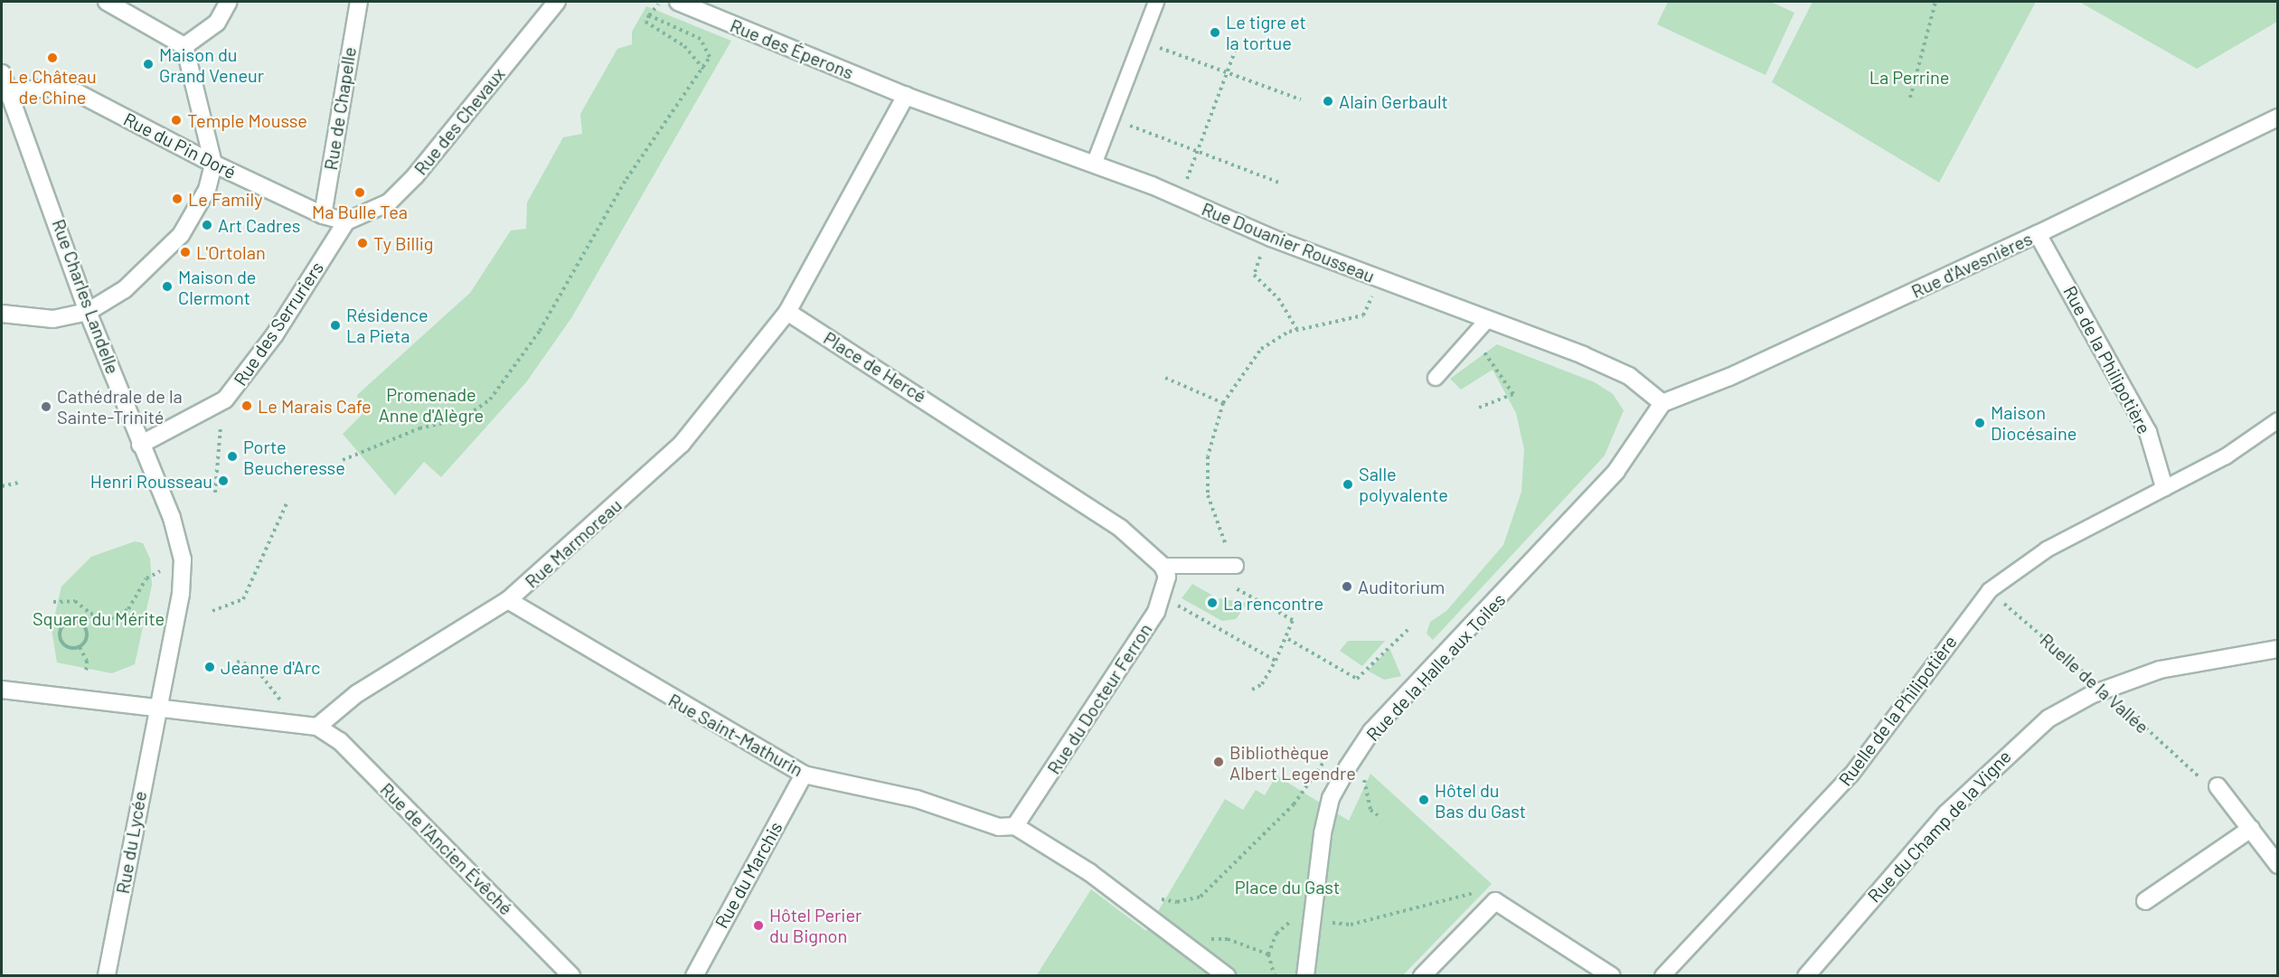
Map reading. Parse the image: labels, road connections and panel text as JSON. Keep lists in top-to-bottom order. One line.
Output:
{"streets":{"street":["Rue des Éperons","Rue de Chapelle","Rue des Chevaux","Rue du Pin Doré","Rue Douanier Rousseau","Rue d'Avesnières","Rue Charles Landelle","Rue des Serruriers","Rue de la Philipotière","Place de Hercé","Rue Marmoreau","Rue de la Halle aux Toiles","Rue du Docteur Ferron","Rue Saint-Mathurin","Rue du Champ de la Vigne","Rue du Lycée","Rue de l'Ancien Évêché","Rue du Marchis"],"lane":["Ruelle de la Philipotière"],"path":["Ruelle de la Vallée"]},"crossings":[["Rue des Éperons","Rue Douanier Rousseau"],["Rue de Chapelle","Rue du Pin Doré"],["Rue des Chevaux","Rue du Pin Doré"],["Rue des Chevaux","Rue des Serruriers"],["Rue du Pin Doré","Rue Charles Landelle"],["Rue du Pin Doré","Rue des Serruriers"],["Rue Douanier Rousseau","Rue d'Avesnières"],["Rue Douanier Rousseau","Rue de la Halle aux Toiles"],["Rue d'Avesnières","Rue de la Philipotière"],["Rue d'Avesnières","Rue de la Halle aux Toiles"],["Rue Charles Landelle","Rue des Serruriers"],["Rue Charles Landelle","Rue du Lycée"],["Rue de la Philipotière","Ruelle de la Philipotière"],["Place de Hercé","Rue Marmoreau"],["Rue Marmoreau","Rue Saint-Mathurin"],["Rue Marmoreau","Rue de l'Ancien Évêché"],["Ruelle de la Vallée","Ruelle de la Philipotière"],["Ruelle de la Vallée","Rue du Champ de la Vigne"],["Rue du Docteur Ferron","Rue Saint-Mathurin"],["Rue Saint-Mathurin","Rue du Marchis"]],"parks":["La Perrine","Promenade Anne d'Alègre","Square du Mérite","Place du Gast"],"places":["Le tigre et la tortue","Le Château de Chine","Maison du Grand Veneur","Alain Gerbault","Temple Mousse","Ma Bulle Tea","Le Family","Art Cadres","Ty Billig","L'Ortolan","Maison de Clermont","Résidence La Pieta","Le Marais Cafe","Cathédrale de la Sainte-Trinité","Maison Diocésaine","Porte Beucheresse","Henri Rousseau","Salle polyvalente","Auditorium","La rencontre","Jeanne d'Arc","Bibliothèque Albert Legendre","Hôtel du Bas du Gast","Hôtel Perier du Bignon"]}
